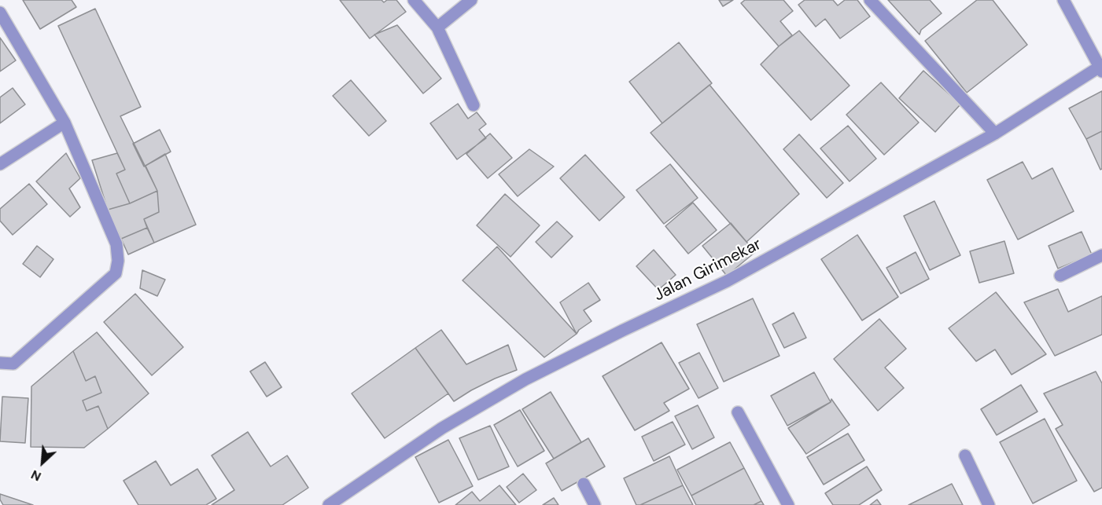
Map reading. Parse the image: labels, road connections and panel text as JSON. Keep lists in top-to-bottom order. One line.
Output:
{"streets":{"street":["Jalan Girimekar"]},"north":"bottom left"}
